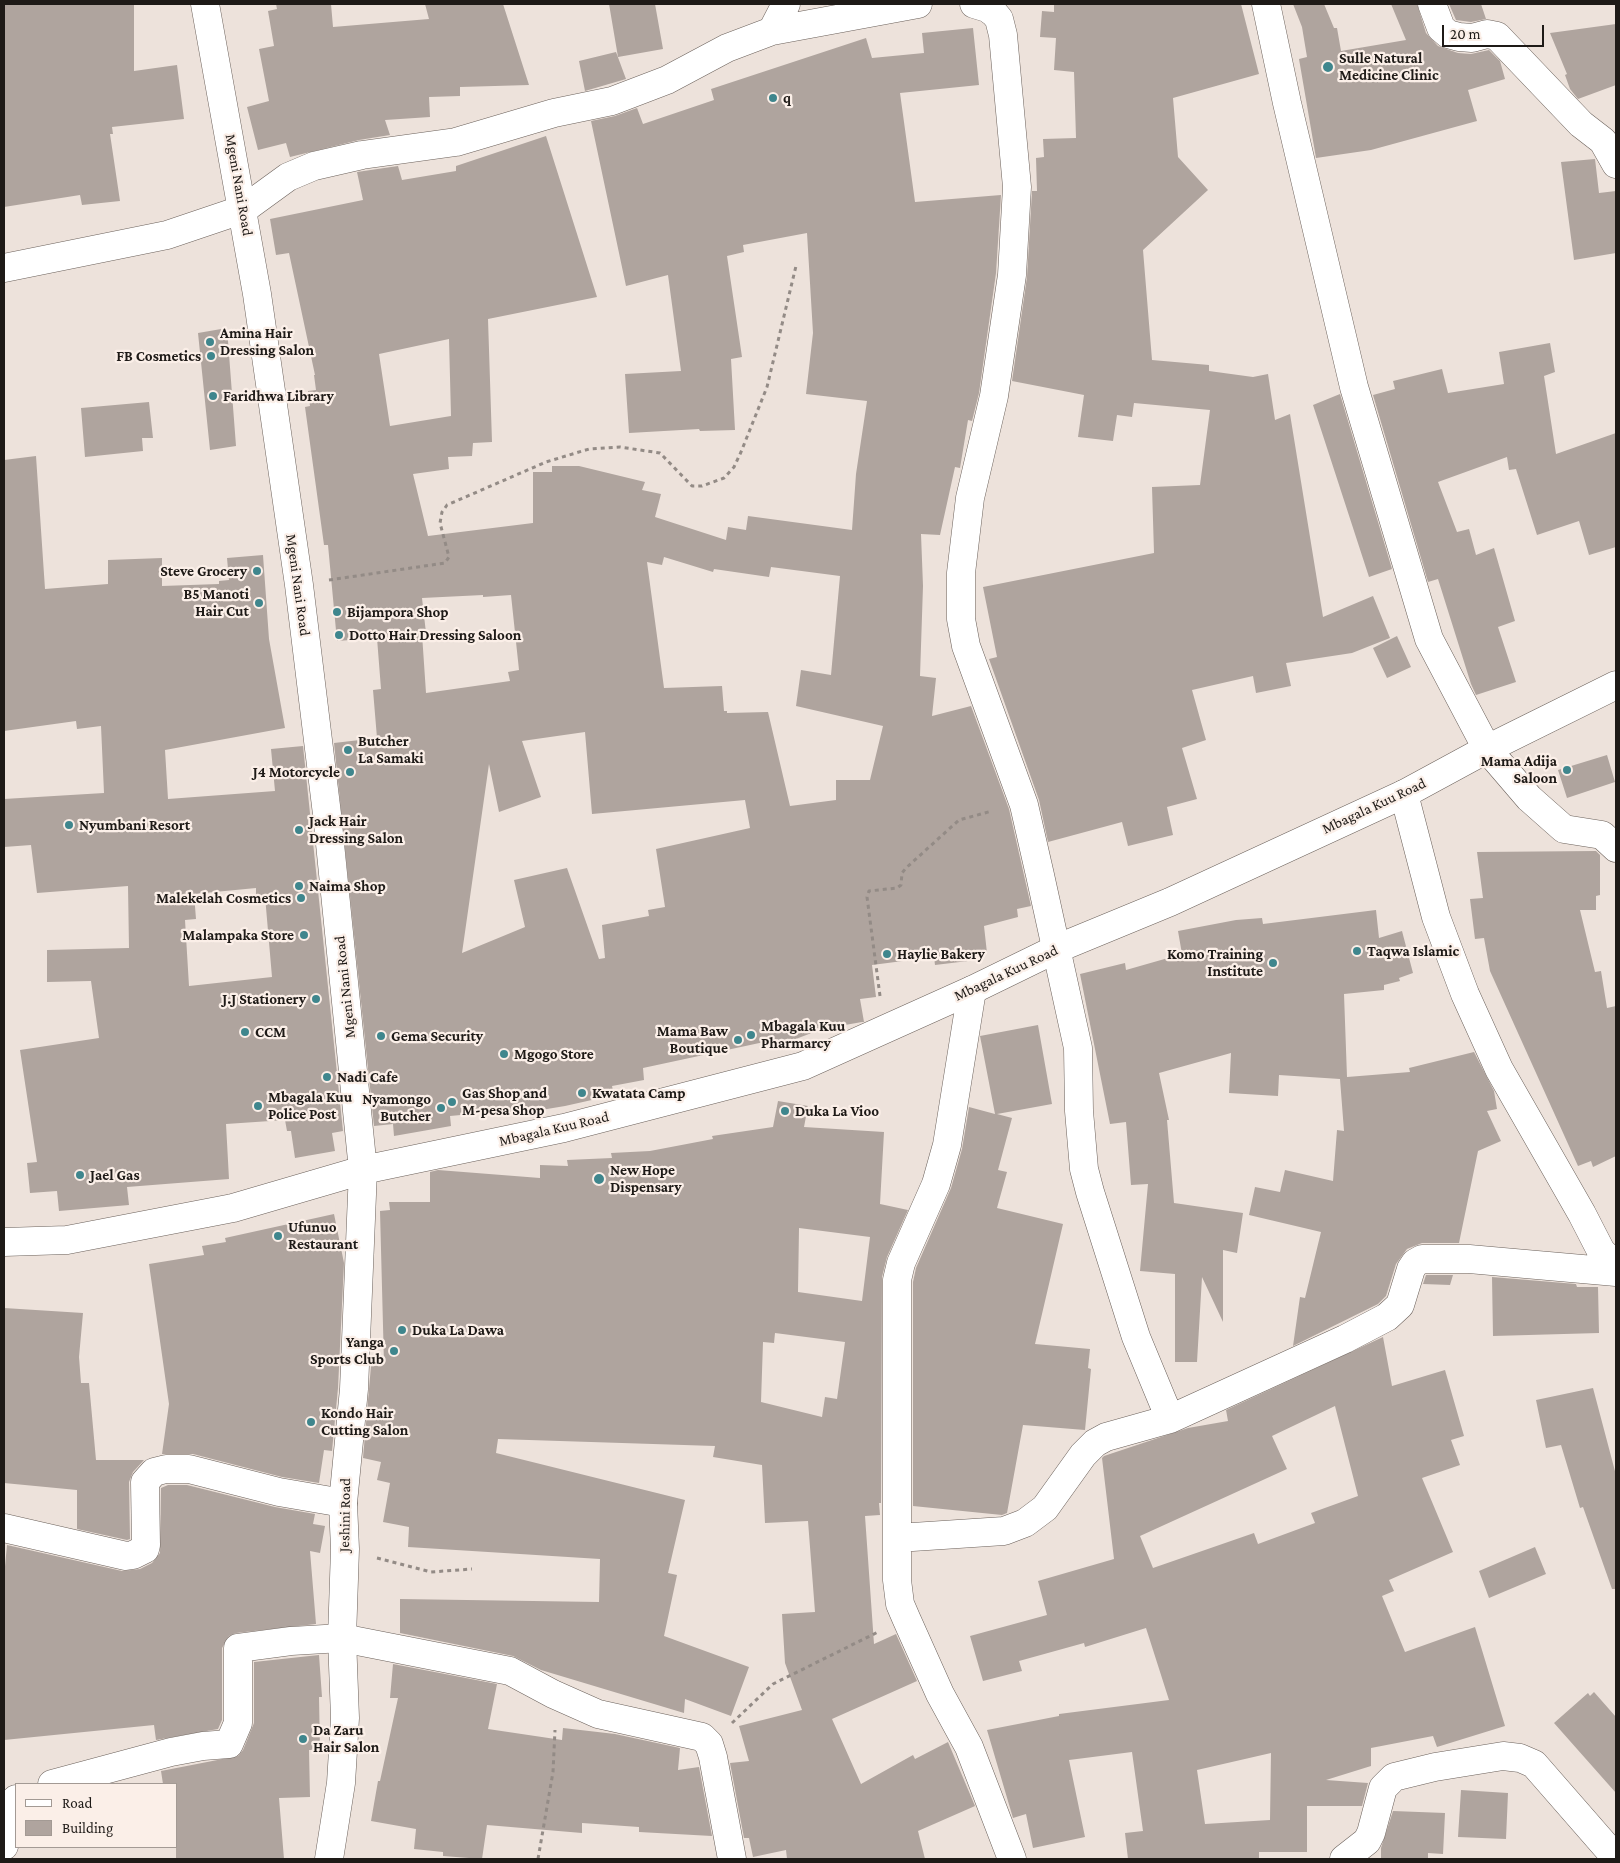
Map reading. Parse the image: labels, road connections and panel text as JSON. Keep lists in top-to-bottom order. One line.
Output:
{"streets":{"street":["Mgeni Nani Road","Mbagala Kuu Road","Jeshini Road"]},"crossings":[["Mgeni Nani Road","Mbagala Kuu Road"],["Mgeni Nani Road","Jeshini Road"],["Mbagala Kuu Road","Jeshini Road"]],"places":["Sulle Natural Medicine Clinic","q","Amina Hair Dressing Salon","FB Cosmetics","Faridhwa Library","Steve Grocery","B5 Manoti Hair Cut","Bijampora Shop","Dotto Hair Dressing Saloon","Butcher La Samaki","Mama Adija Saloon","J4 Motorcycle","Nyumbani Resort","Jack Hair Dressing Salon","Naima Shop","Malekelah Cosmetics","Malampaka Store","Taqwa Islamic","Haylie Bakery","Komo Training Institute","J.J Stationery","CCM","Mbagala Kuu Pharmarcy","Gema Security","Mama Baw Boutique","Mgogo Store","Nadi Cafe","Kwatata Camp","Gas Shop and M-pesa Shop","Mbagala Kuu Police Post","Nyamongo Butcher","Duka La Vioo","Jael Gas","New Hope Dispensary","Ufunuo Restaurant","Duka La Dawa","Yanga Sports Club","Kondo Hair Cutting Salon","Da Zaru Hair Salon"],"legend":["Road","Building"],"scale_bar":"20 m"}
